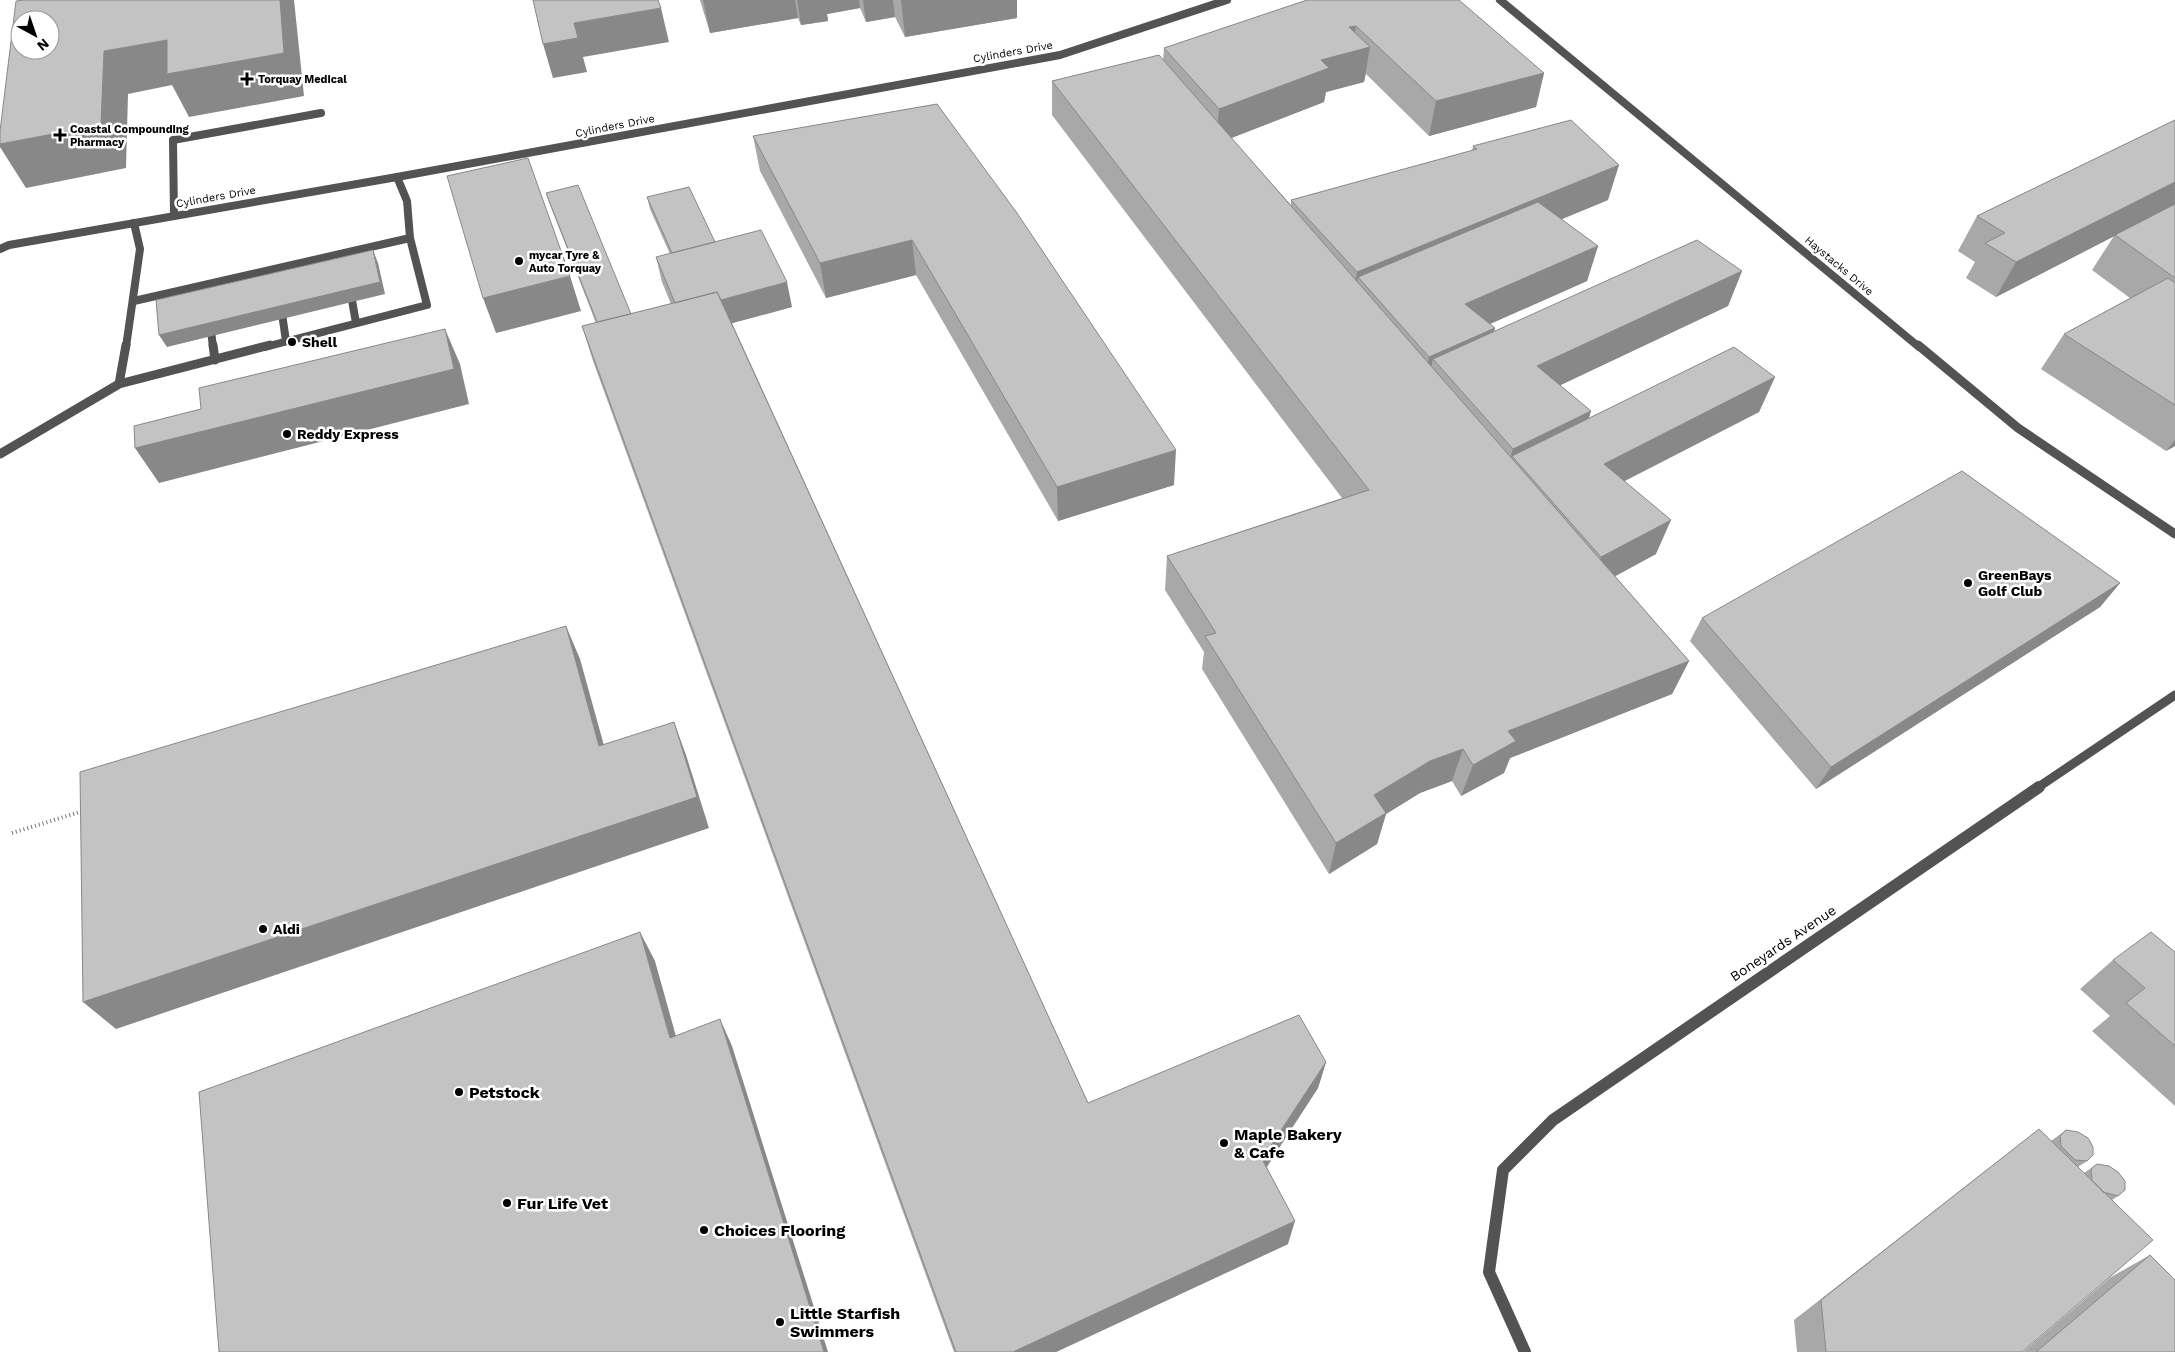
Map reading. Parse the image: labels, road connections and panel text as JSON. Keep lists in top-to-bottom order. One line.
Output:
{"streets":{"street":["Cylinders Drive","Haystacks Drive","Boneyards Avenue"]},"places":{"health":["Torquay Medical","Coastal Compounding Pharmacy"],"other":["mycar Tyre & Auto Torquay","Shell","Reddy Express","GreenBays Golf Club","Aldi","Petstock","Maple Bakery & Cafe","Fur Life Vet","Choices Flooring","Little Starfish Swimmers"]},"north":"bottom right"}
